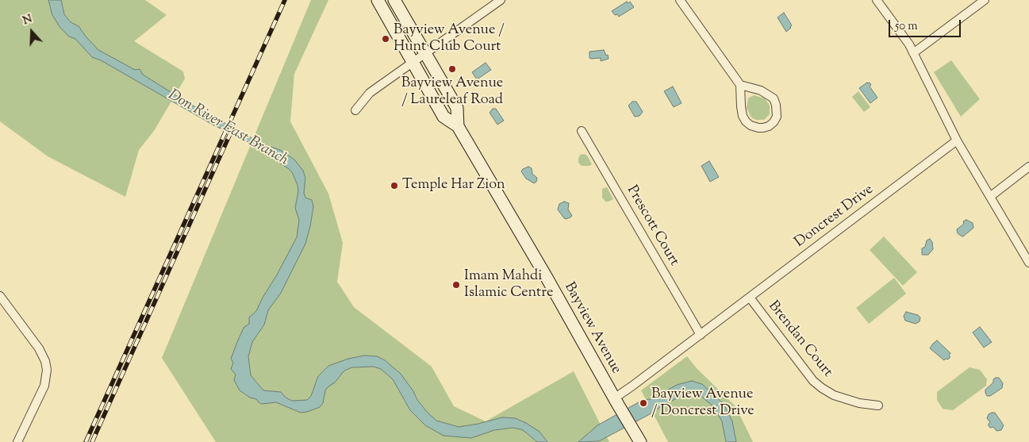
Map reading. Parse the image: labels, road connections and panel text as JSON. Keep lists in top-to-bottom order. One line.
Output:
{"streets":{"main road":["Bayview Avenue"],"street":["Doncrest Drive","Prescott Court","Brendan Court"]},"crossings":[["Doncrest Drive","Prescott Court"],["Doncrest Drive","Bayview Avenue"],["Doncrest Drive","Brendan Court"]],"water":["Don River East Branch"],"places":["Bayview Avenue / Hunt Club Court","Bayview Avenue / Laureleaf Road","Temple Har Zion","Imam Mahdi Islamic Centre","Bayview Avenue / Doncrest Drive"],"scale_bar":"50 m","north":"top"}
